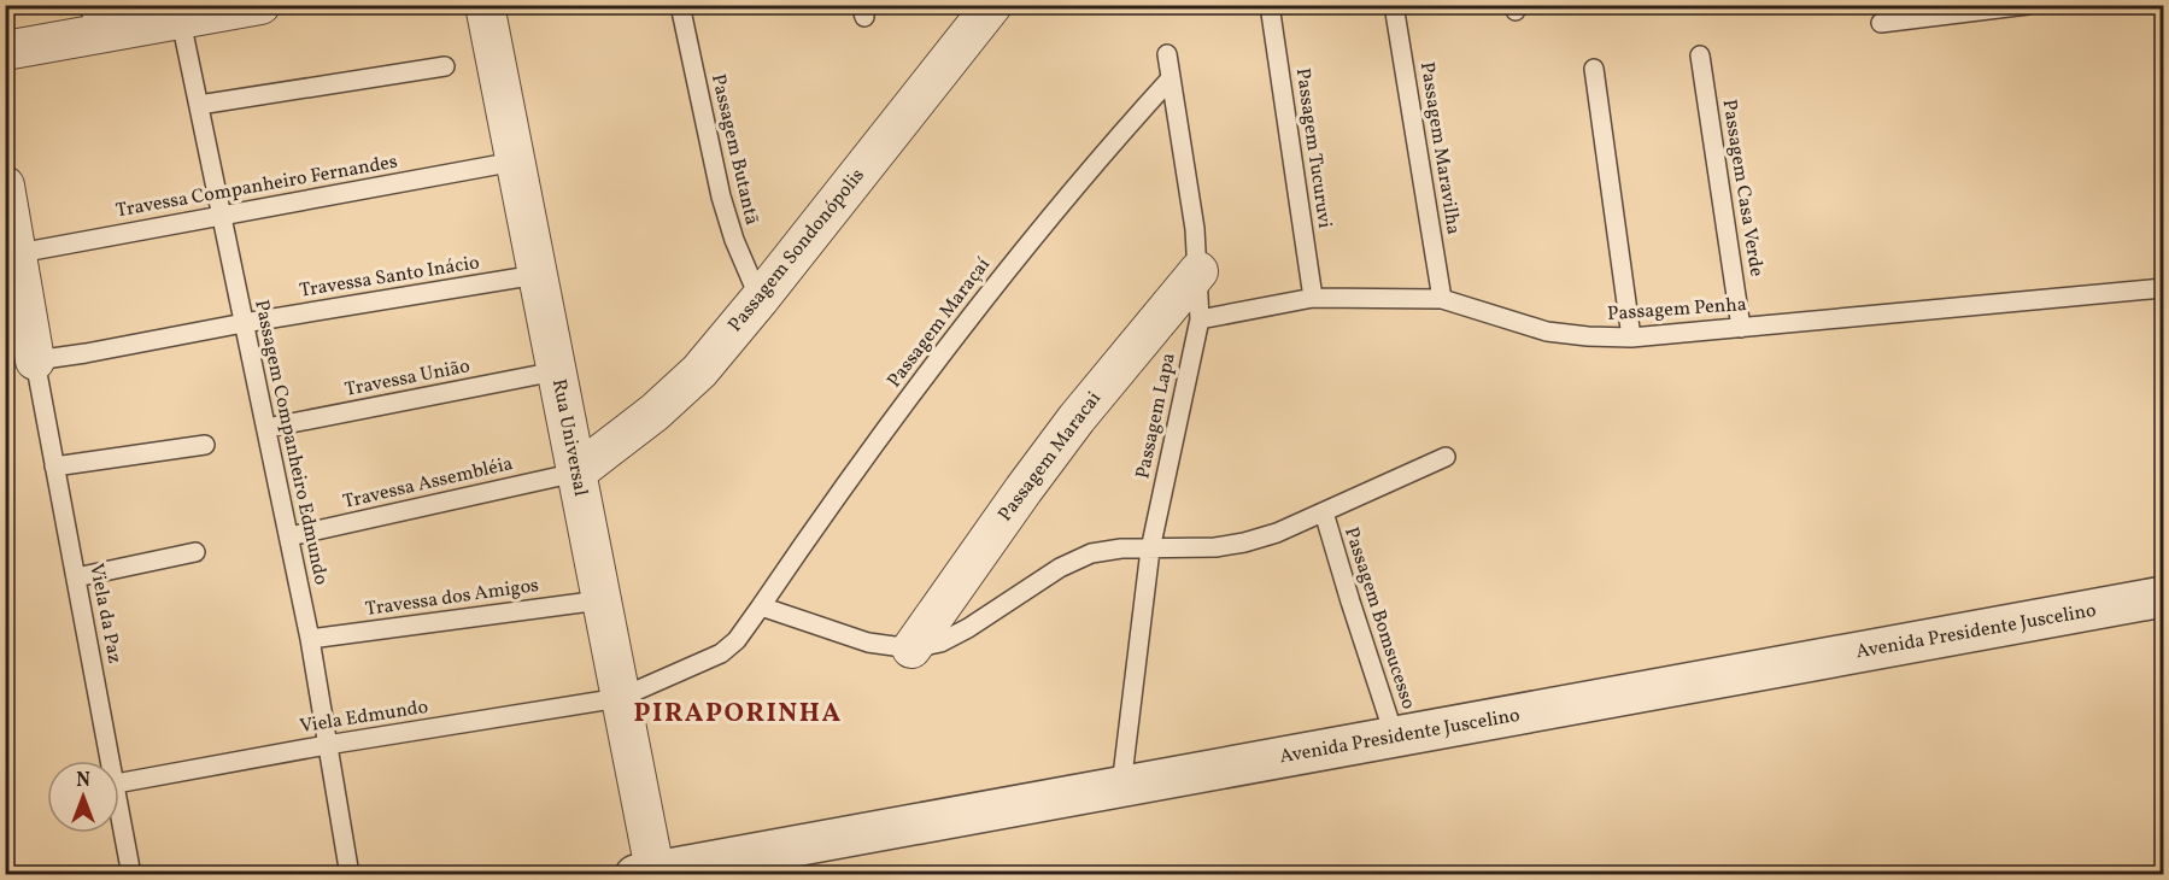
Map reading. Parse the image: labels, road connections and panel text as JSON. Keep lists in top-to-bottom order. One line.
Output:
{"streets":{"street":["Passagem Sondonópolis","Rua Universal","Passagem Maracai","Avenida Presidente Juscelino"],"lane":["Passagem Tucuruvi","Passagem Maravilha","Passagem Butantã","Travessa Companheiro Fernandes","Passagem Casa Verde","Travessa Santo Inácio","Passagem Penha","Passagem Maraçaí","Travessa União","Passagem Lapa","Passagem Companheiro Edmundo","Travessa Assembléia","Travessa dos Amigos","Viela da Paz","Passagem Bomsucesso","Viela Edmundo"]},"crossings":[["Passagem Tucuruvi","Passagem Penha"],["Passagem Maravilha","Passagem Penha"],["Passagem Butantã","Passagem Sondonópolis"],["Travessa Companheiro Fernandes","Rua Universal"],["Travessa Companheiro Fernandes","Passagem Companheiro Edmundo"],["Passagem Casa Verde","Passagem Penha"],["Passagem Sondonópolis","Rua Universal"],["Passagem Sondonópolis","Travessa Assembléia"],["Travessa Santo Inácio","Rua Universal"],["Travessa Santo Inácio","Passagem Companheiro Edmundo"],["Travessa Santo Inácio","Viela da Paz"],["Passagem Penha","Passagem Lapa"],["Passagem Maraçaí","Passagem Lapa"],["Passagem Maraçaí","Rua Universal"],["Passagem Maraçaí","Viela Edmundo"],["Travessa União","Rua Universal"],["Travessa União","Passagem Companheiro Edmundo"],["Passagem Lapa","Passagem Maracai"],["Passagem Lapa","Avenida Presidente Juscelino"],["Rua Universal","Travessa Assembléia"],["Rua Universal","Travessa dos Amigos"],["Rua Universal","Avenida Presidente Juscelino"],["Rua Universal","Viela Edmundo"],["Passagem Companheiro Edmundo","Travessa Assembléia"],["Passagem Companheiro Edmundo","Travessa dos Amigos"],["Passagem Companheiro Edmundo","Viela Edmundo"],["Passagem Bomsucesso","Avenida Presidente Juscelino"]],"districts":["PIRAPORINHA"],"north":"top"}
